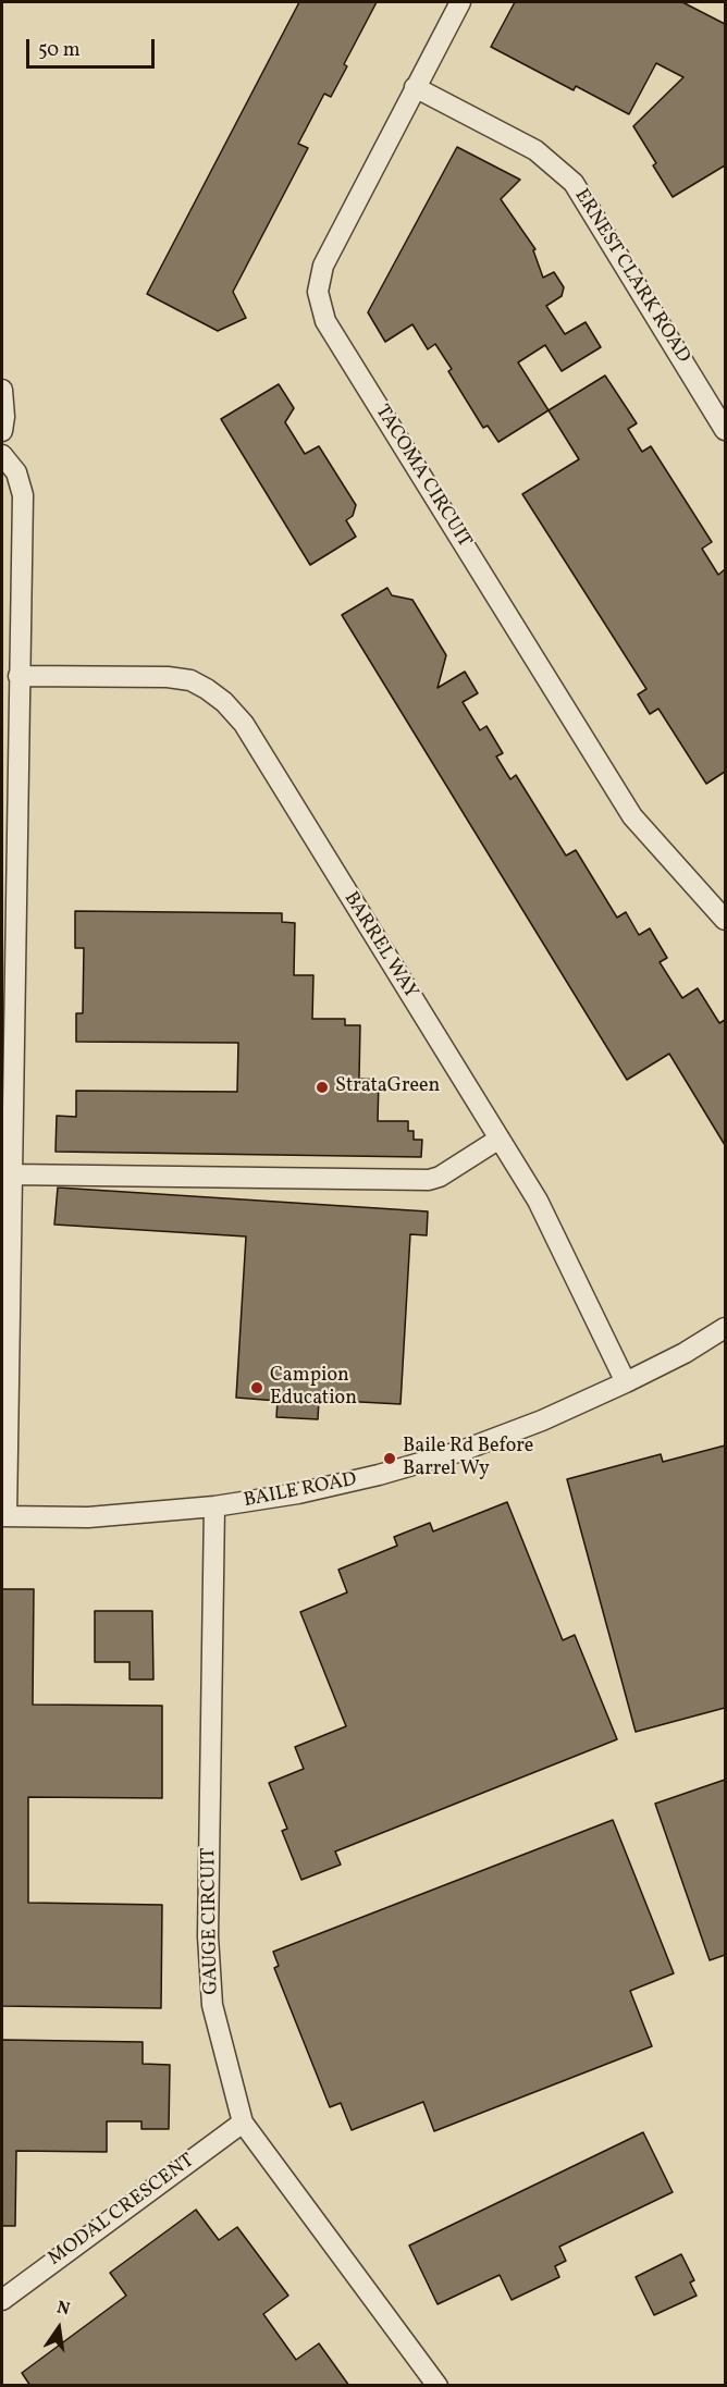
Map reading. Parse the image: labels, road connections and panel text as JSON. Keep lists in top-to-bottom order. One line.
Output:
{"streets":{"street":["ERNEST CLARK ROAD","TACOMA CIRCUIT","BARREL WAY","BAILE ROAD","GAUGE CIRCUIT","MODAL CRESCENT"]},"crossings":[["ERNEST CLARK ROAD","TACOMA CIRCUIT"],["BARREL WAY","BAILE ROAD"],["BAILE ROAD","GAUGE CIRCUIT"],["GAUGE CIRCUIT","MODAL CRESCENT"]],"places":["StrataGreen","Campion Education","Baile Rd Before Barrel Wy"],"scale_bar":"50 m","north":"top"}
